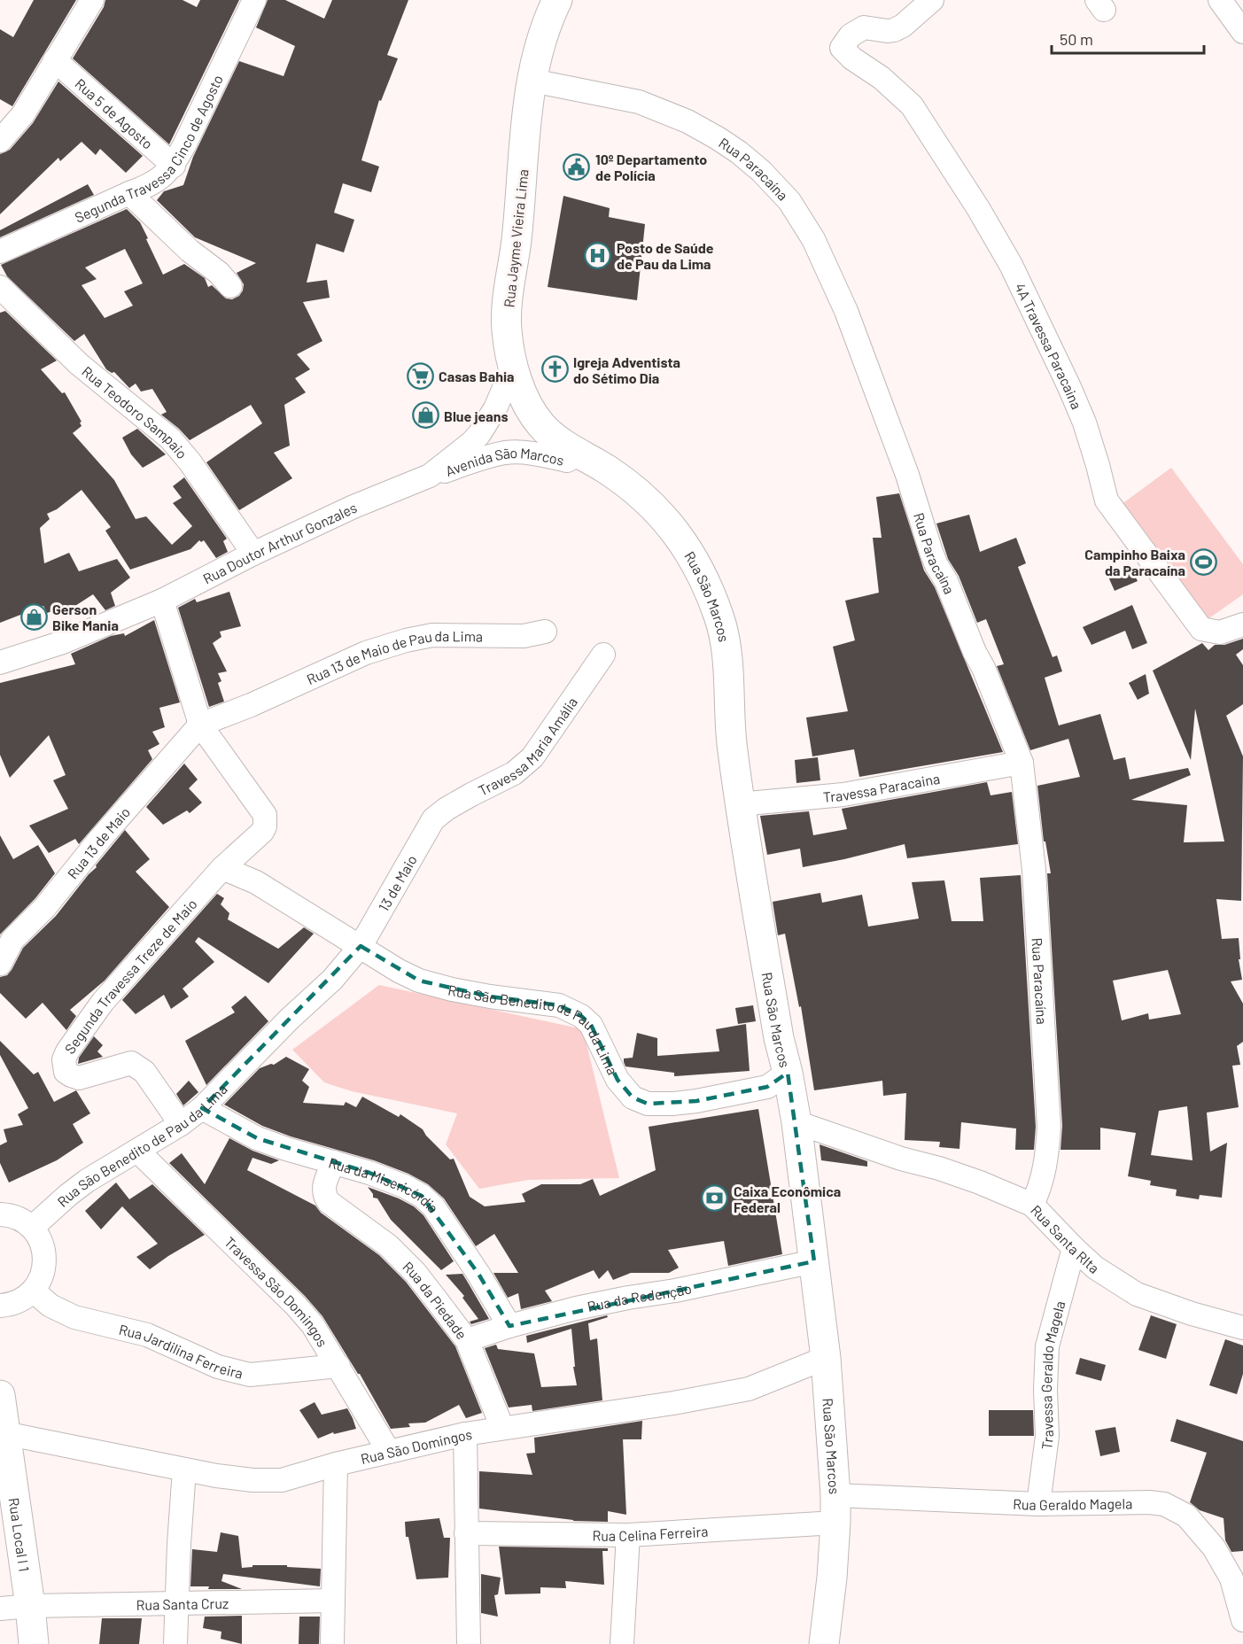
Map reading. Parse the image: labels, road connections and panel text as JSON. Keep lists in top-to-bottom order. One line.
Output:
{"streets":{"main road":["Rua Jayme Vieira Lima","Rua São Marcos","Rua Local I 1"],"street":["Rua 5 de Agosto","Segunda Travessa Cinco de Agosto","Rua Paracaína","4A Travessa Paracaina","Rua Teodoro Sampaio","Avenida São Marcos","Rua Doutor Arthur Gonzales","Rua 13 de Maio de Pau da Lima","Travessa Maria Amália","Travessa Paracaina","Rua 13 de Maio","13 de Maio","Segunda Travessa Treze de Maio","Rua São Benedito de Pau da Lima","Rua da Misericórdia","Rua Santa RIta","Travessa São Domingos","Rua da Redenção","Rua da Piedade","Rua Jardilina Ferreira","Travessa Geraldo Magela","Rua São Domingos","Rua Geraldo Magela","Rua Celina Ferreira","Rua Santa Cruz"]},"crossings":[["Rua 5 de Agosto","Segunda Travessa Cinco de Agosto"],["Rua Paracaína","Rua Jayme Vieira Lima"],["Rua Paracaína","Travessa Paracaina"],["Rua Paracaína","Rua Santa RIta"],["Rua Jayme Vieira Lima","Avenida São Marcos"],["Rua Jayme Vieira Lima","Rua Doutor Arthur Gonzales"],["Rua Jayme Vieira Lima","Rua São Marcos"],["Rua Teodoro Sampaio","Rua Doutor Arthur Gonzales"],["Avenida São Marcos","Rua Doutor Arthur Gonzales"],["Avenida São Marcos","Rua São Marcos"],["Rua São Marcos","Travessa Paracaina"],["Rua São Marcos","Rua São Benedito de Pau da Lima"],["Rua São Marcos","Rua Santa RIta"],["Rua São Marcos","Rua da Redenção"],["Rua São Marcos","Rua São Domingos"],["Rua São Marcos","Rua Geraldo Magela"],["Rua São Marcos","Rua Celina Ferreira"],["Rua 13 de Maio de Pau da Lima","Rua 13 de Maio"],["Travessa Maria Amália","13 de Maio"],["13 de Maio","Rua São Benedito de Pau da Lima"],["Segunda Travessa Treze de Maio","Rua São Benedito de Pau da Lima"],["Rua São Benedito de Pau da Lima","Rua da Misericórdia"],["Rua São Benedito de Pau da Lima","Travessa São Domingos"],["Rua da Misericórdia","Rua da Redenção"],["Rua da Misericórdia","Rua da Piedade"],["Rua Santa RIta","Travessa Geraldo Magela"],["Travessa São Domingos","Rua Jardilina Ferreira"],["Travessa São Domingos","Rua São Domingos"],["Rua da Redenção","Rua da Piedade"],["Rua da Piedade","Rua São Domingos"],["Travessa Geraldo Magela","Rua Geraldo Magela"],["Rua São Domingos","Rua Local I 1"],["Rua Geraldo Magela","Rua Celina Ferreira"],["Rua Local I 1","Rua Santa Cruz"]],"places":{"public building":["10º Departamento de Polícia"],"hospital":["Posto de Saúde de Pau da Lima"],"church":["Igreja Adventista do Sétimo Dia"],"supermarket":["Casas Bahia"],"shop":["Blue jeans","Gerson Bike Mania"],"sports":["Campinho Baixa da Paracaína"],"bank":["Caixa Econômica Federal"]},"scale_bar":"50 m"}
